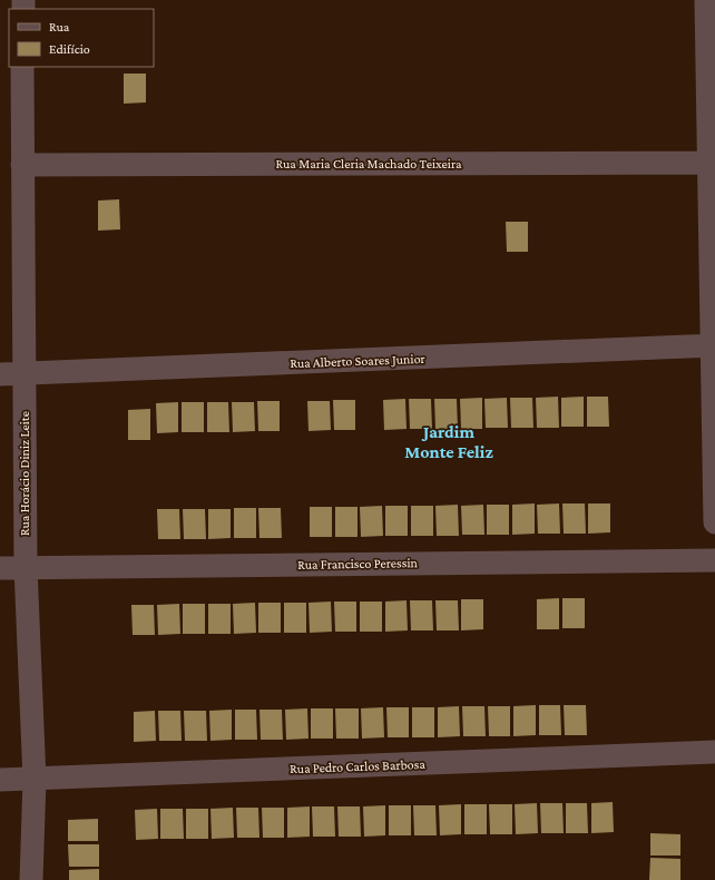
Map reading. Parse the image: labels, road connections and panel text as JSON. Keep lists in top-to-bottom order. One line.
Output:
{"streets":{"street":["Rua Maria Cleria Machado Teixeira","Rua Alberto Soares Junior","Rua Horácio Diniz Leite","Rua Francisco Peressin","Rua Pedro Carlos Barbosa"]},"crossings":[["Rua Maria Cleria Machado Teixeira","Rua Horácio Diniz Leite"],["Rua Alberto Soares Junior","Rua Horácio Diniz Leite"],["Rua Horácio Diniz Leite","Rua Francisco Peressin"],["Rua Horácio Diniz Leite","Rua Pedro Carlos Barbosa"]],"districts":["Jardim Monte Feliz"],"legend":["Rua","Edifício"]}
